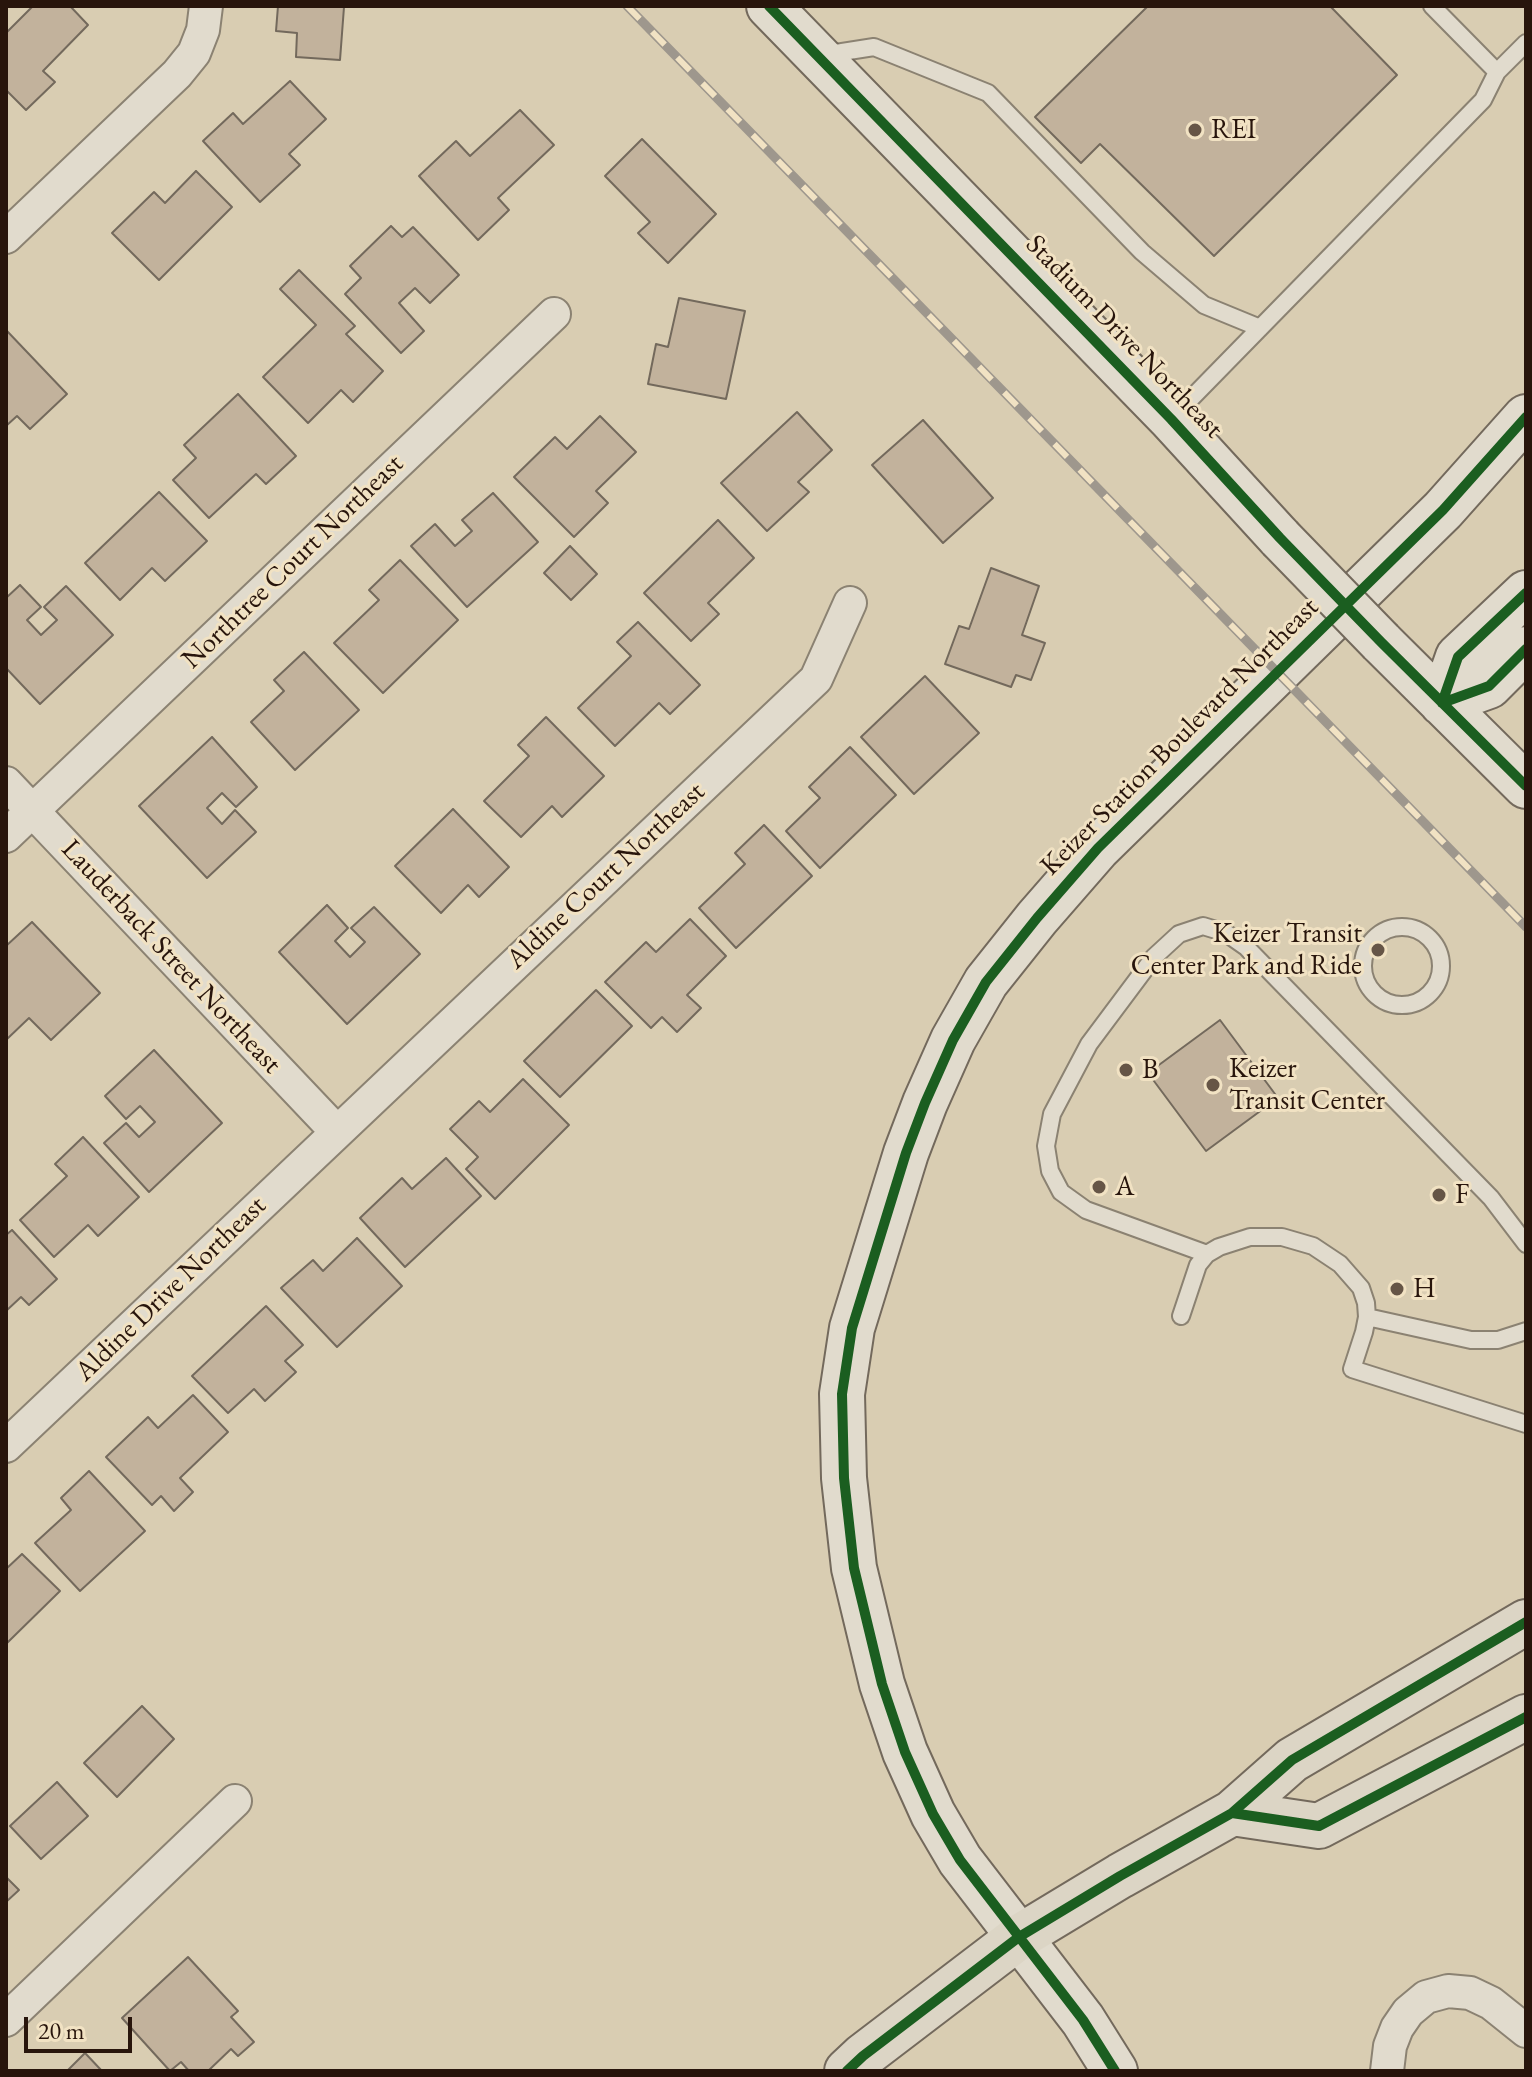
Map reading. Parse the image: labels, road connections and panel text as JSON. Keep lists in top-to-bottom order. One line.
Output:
{"streets":{"main road":["Stadium Drive Northeast","Keizer Station Boulevard Northeast"],"street":["Northtree Court Northeast","Aldine Court Northeast","Lauderback Street Northeast","Aldine Drive Northeast"]},"crossings":[["Northtree Court Northeast","Lauderback Street Northeast"],["Aldine Court Northeast","Lauderback Street Northeast"],["Aldine Court Northeast","Aldine Drive Northeast"],["Lauderback Street Northeast","Aldine Drive Northeast"]],"places":["REI","Keizer Transit Center Park and Ride","B","Keizer Transit Center","A","F","H"],"scale_bar":"20 m"}
